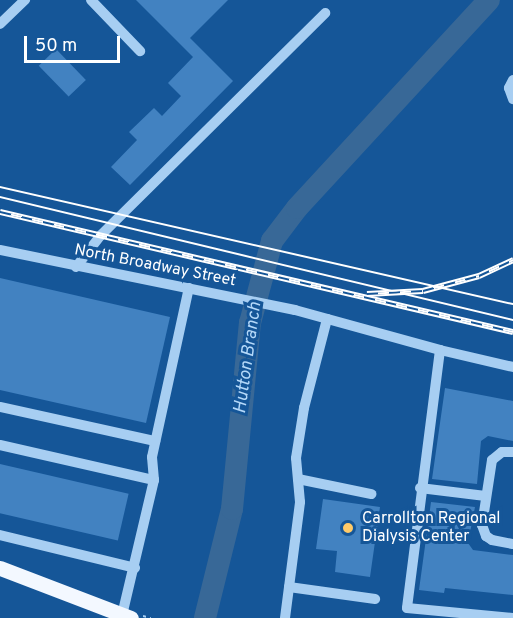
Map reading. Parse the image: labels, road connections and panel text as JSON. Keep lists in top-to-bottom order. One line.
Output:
{"streets":{"street":["North Broadway Street"]},"water":["Hutton Branch"],"places":["Carrollton Regional Dialysis Center"],"scale_bar":"50 m"}
